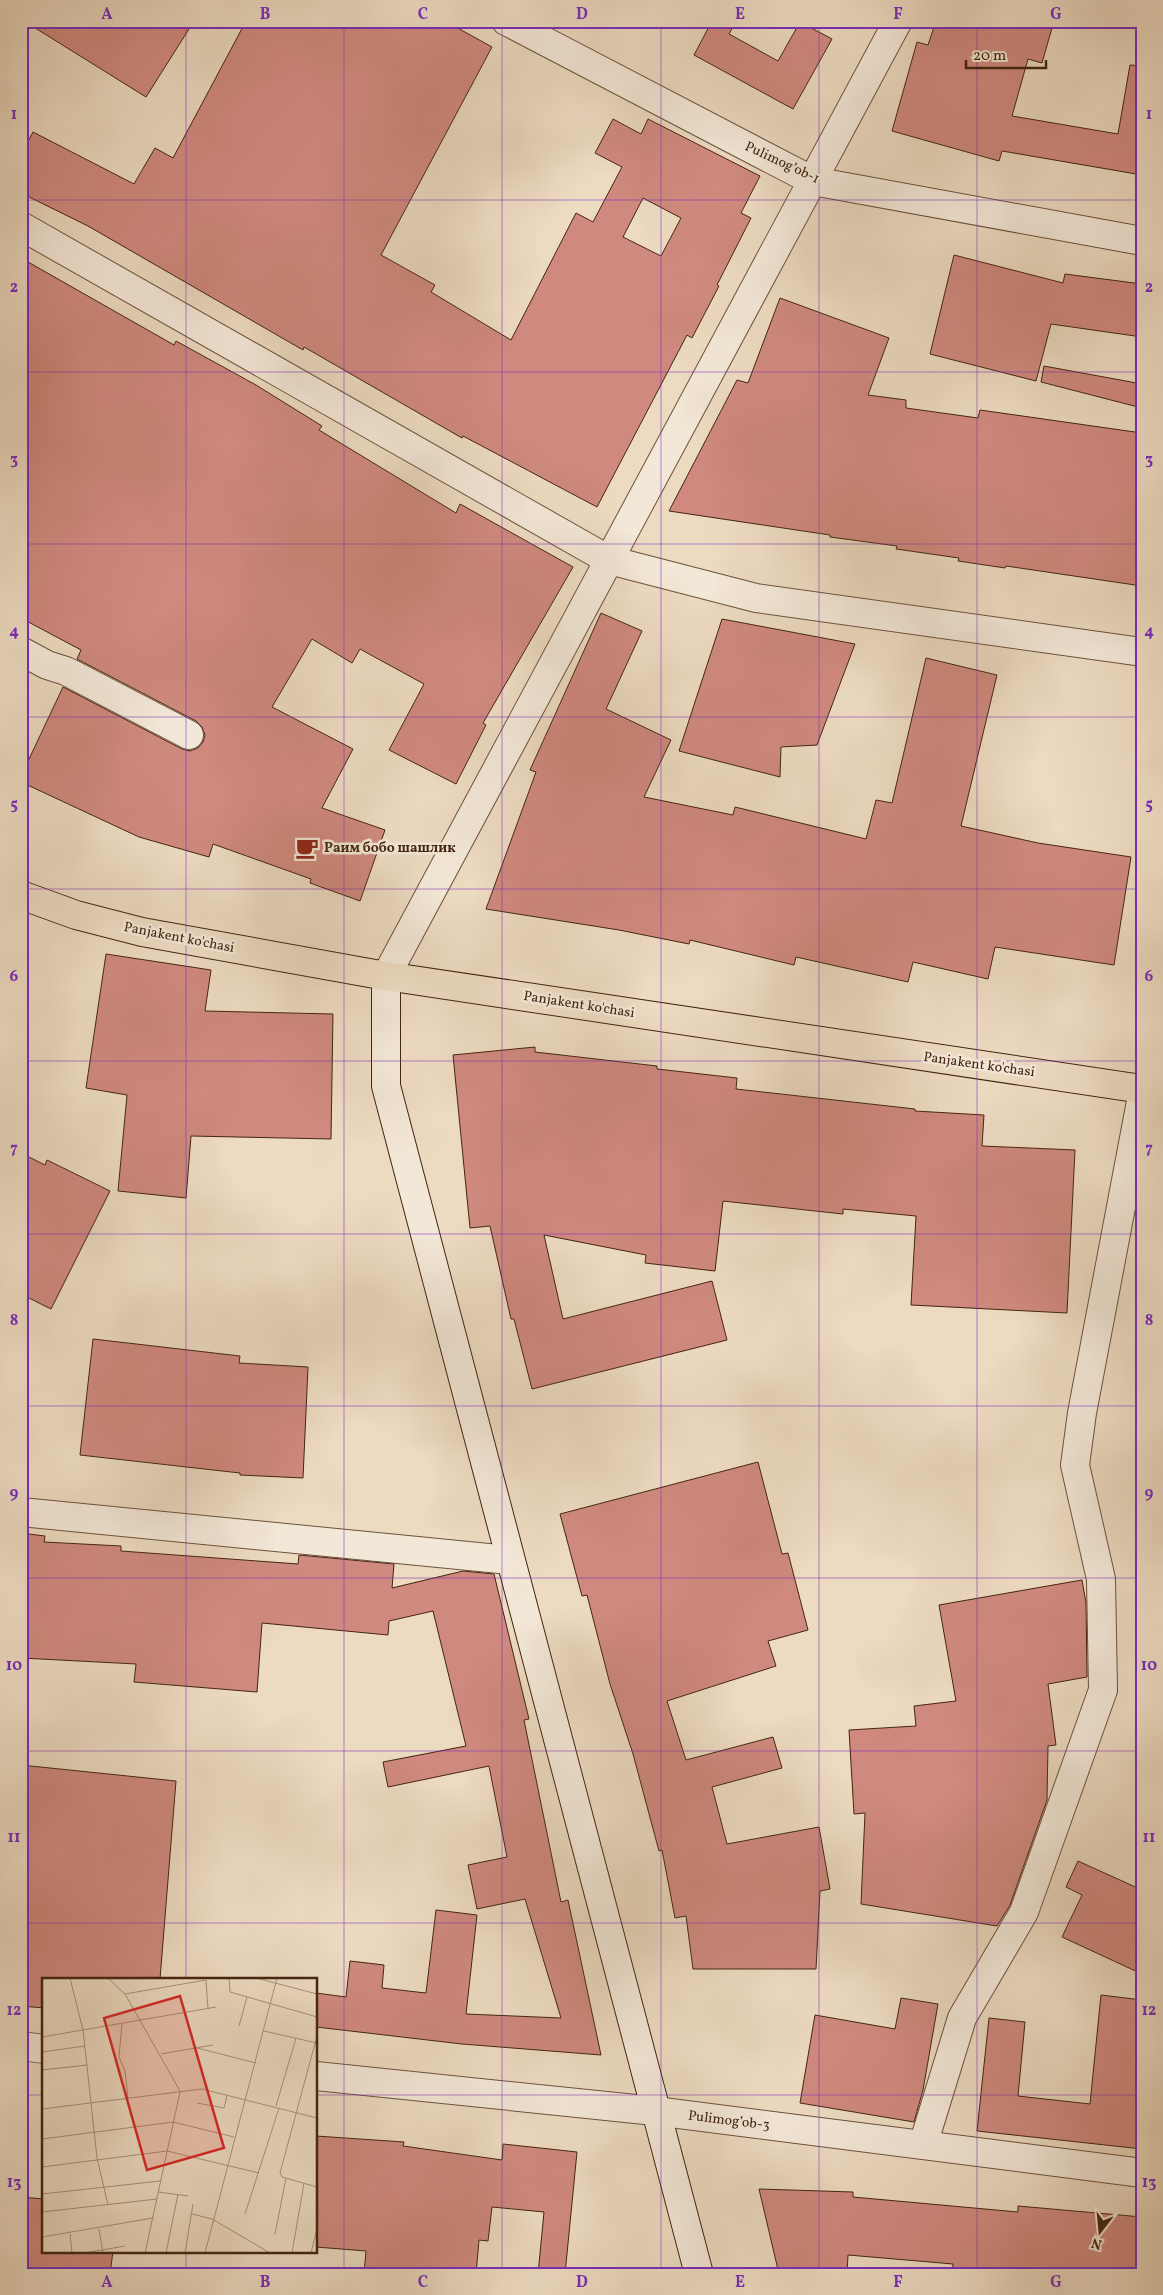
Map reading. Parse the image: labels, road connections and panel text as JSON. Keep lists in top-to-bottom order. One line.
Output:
{"streets":{"main road":["Panjakent ko'chasi"],"street":["Pulimog’ob-1","Pulimog’ob-3"]},"places":{"cafe":["Раим бобо шашлик"]},"scale_bar":"20 m","north":"bottom","grid":{"columns":["A","B","C","D","E","F","G"],"rows":["1","2","3","4","5","6","7","8","9","10","11","12","13"]}}
